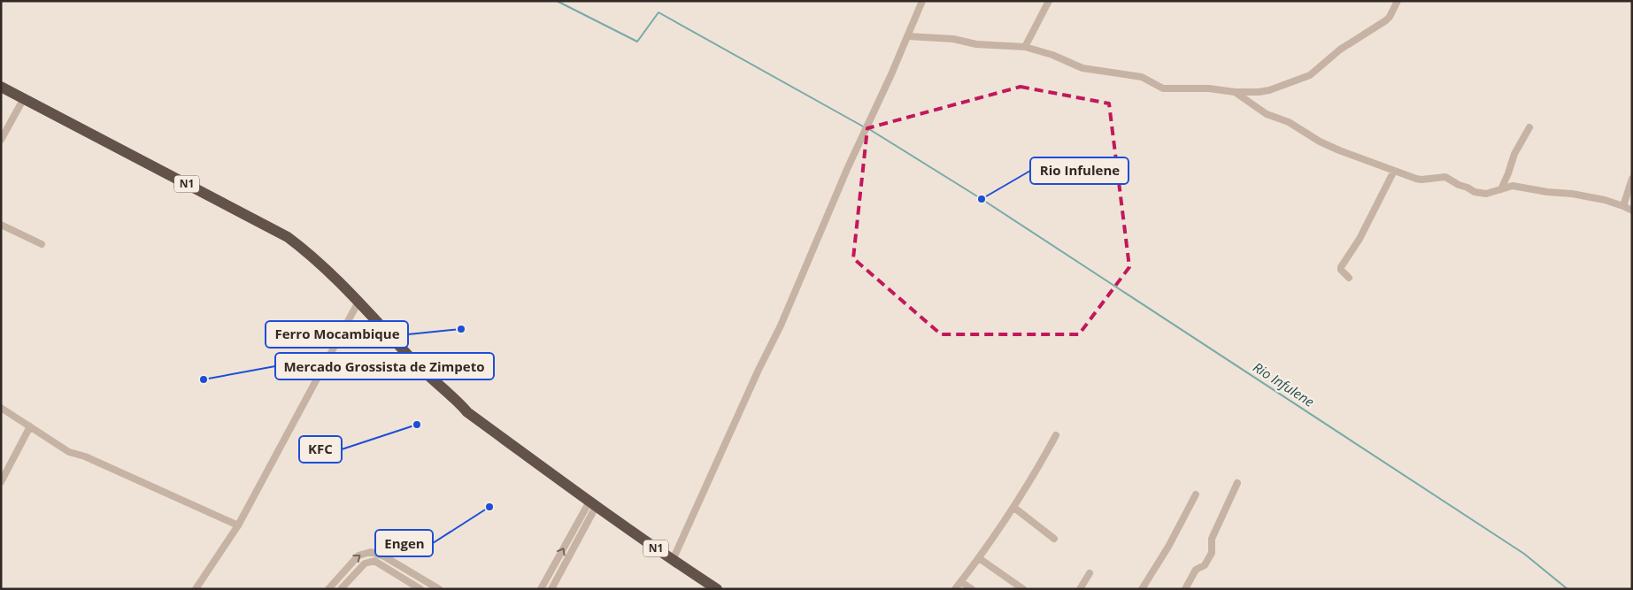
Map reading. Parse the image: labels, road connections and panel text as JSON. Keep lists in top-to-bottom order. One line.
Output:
{"streets":{"highway":["N1"]},"water":["Rio Infulene"],"places":["Rio Infulene","Ferro Mocambique","Mercado Grossista de Zimpeto","KFC","Engen"]}
